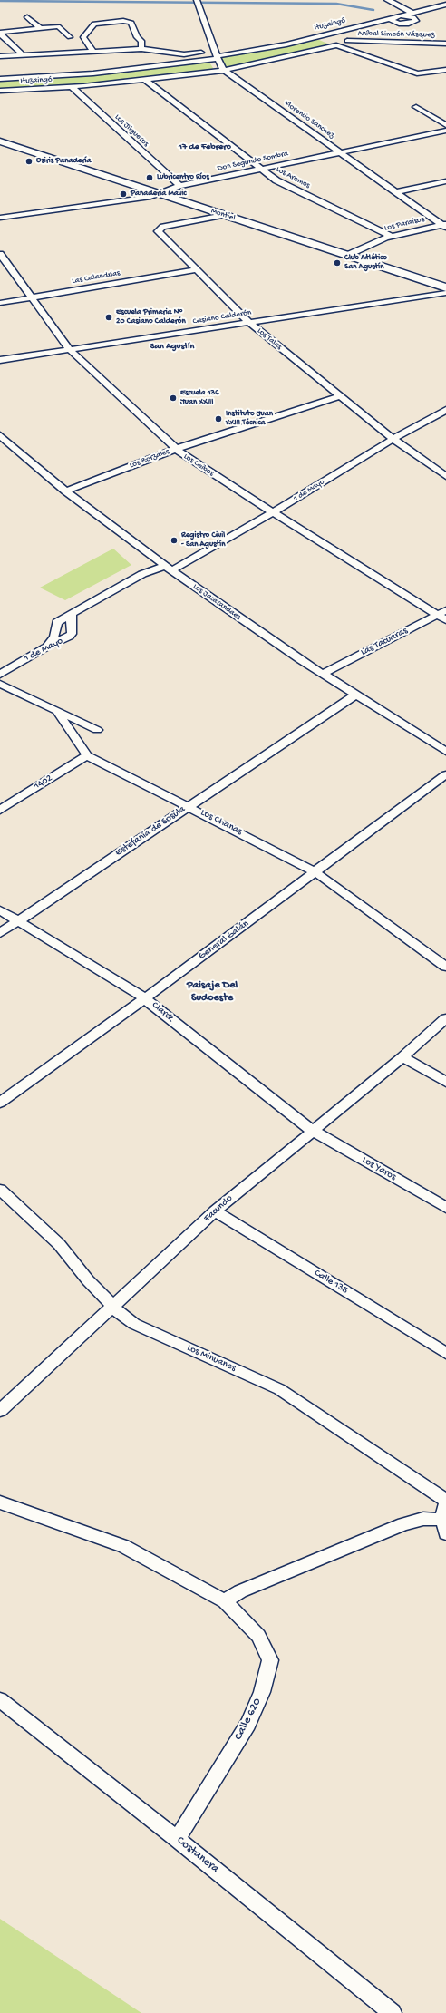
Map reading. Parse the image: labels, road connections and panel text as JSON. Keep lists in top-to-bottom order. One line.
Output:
{"streets":{"street":["Ituzaingó","Aníbal Simeón Vásquez","Florencio Sánchez","Los Jilgueros","Don Segundo Sombra","Los Aromos","Montiel","Los Paraísos","Las Calandrias","Casiano Calderón","Los Talas","Los Zorzales","Los Ceibos","1 de Mayo","Los Jacarandaes","Las Tacuaras","1402","Los Chanas","Estefanía de Sosula","General Galán","Clarck","Los Yaros","Facundo","Calle 135","Los Minuanes","Calle 620","Costanera"]},"crossings":[["Ituzaingó","Florencio Sánchez"],["Ituzaingó","Los Jilgueros"],["Ituzaingó","Los Aromos"],["Florencio Sánchez","Don Segundo Sombra"],["Florencio Sánchez","Los Paraísos"],["Los Jilgueros","Don Segundo Sombra"],["Don Segundo Sombra","Los Aromos"],["Don Segundo Sombra","Montiel"],["Los Aromos","Los Paraísos"],["Montiel","Los Paraísos"],["Montiel","Los Talas"],["Las Calandrias","Los Talas"],["Las Calandrias","Los Ceibos"],["Casiano Calderón","Los Talas"],["Casiano Calderón","Los Ceibos"],["Los Talas","Los Zorzales"],["Los Talas","1 de Mayo"],["Los Zorzales","Los Ceibos"],["Los Zorzales","Los Jacarandaes"],["Los Ceibos","1 de Mayo"],["Los Ceibos","Las Tacuaras"],["1 de Mayo","Los Jacarandaes"],["Los Jacarandaes","Las Tacuaras"],["Los Jacarandaes","Estefanía de Sosula"],["1402","Los Chanas"],["Los Chanas","Estefanía de Sosula"],["Los Chanas","General Galán"],["Estefanía de Sosula","Clarck"],["General Galán","Clarck"],["Clarck","Los Yaros"],["Clarck","Facundo"],["Los Yaros","Facundo"],["Facundo","Calle 135"],["Facundo","Los Minuanes"],["Calle 620","Costanera"]],"districts":["17 de Febrero","San Agustín","Paisaje Del Sudoeste"],"places":["Osiris Panadería","Lubricentro Ríos","Panadería Mavic","Club Atlético San Agustín","Escuela Primaria Nº 20 Casiano Calderón","Escuela 136 Juan XXIII","Instituto Juan XXIII Técnica","Registro Civil - San Agustín"]}
